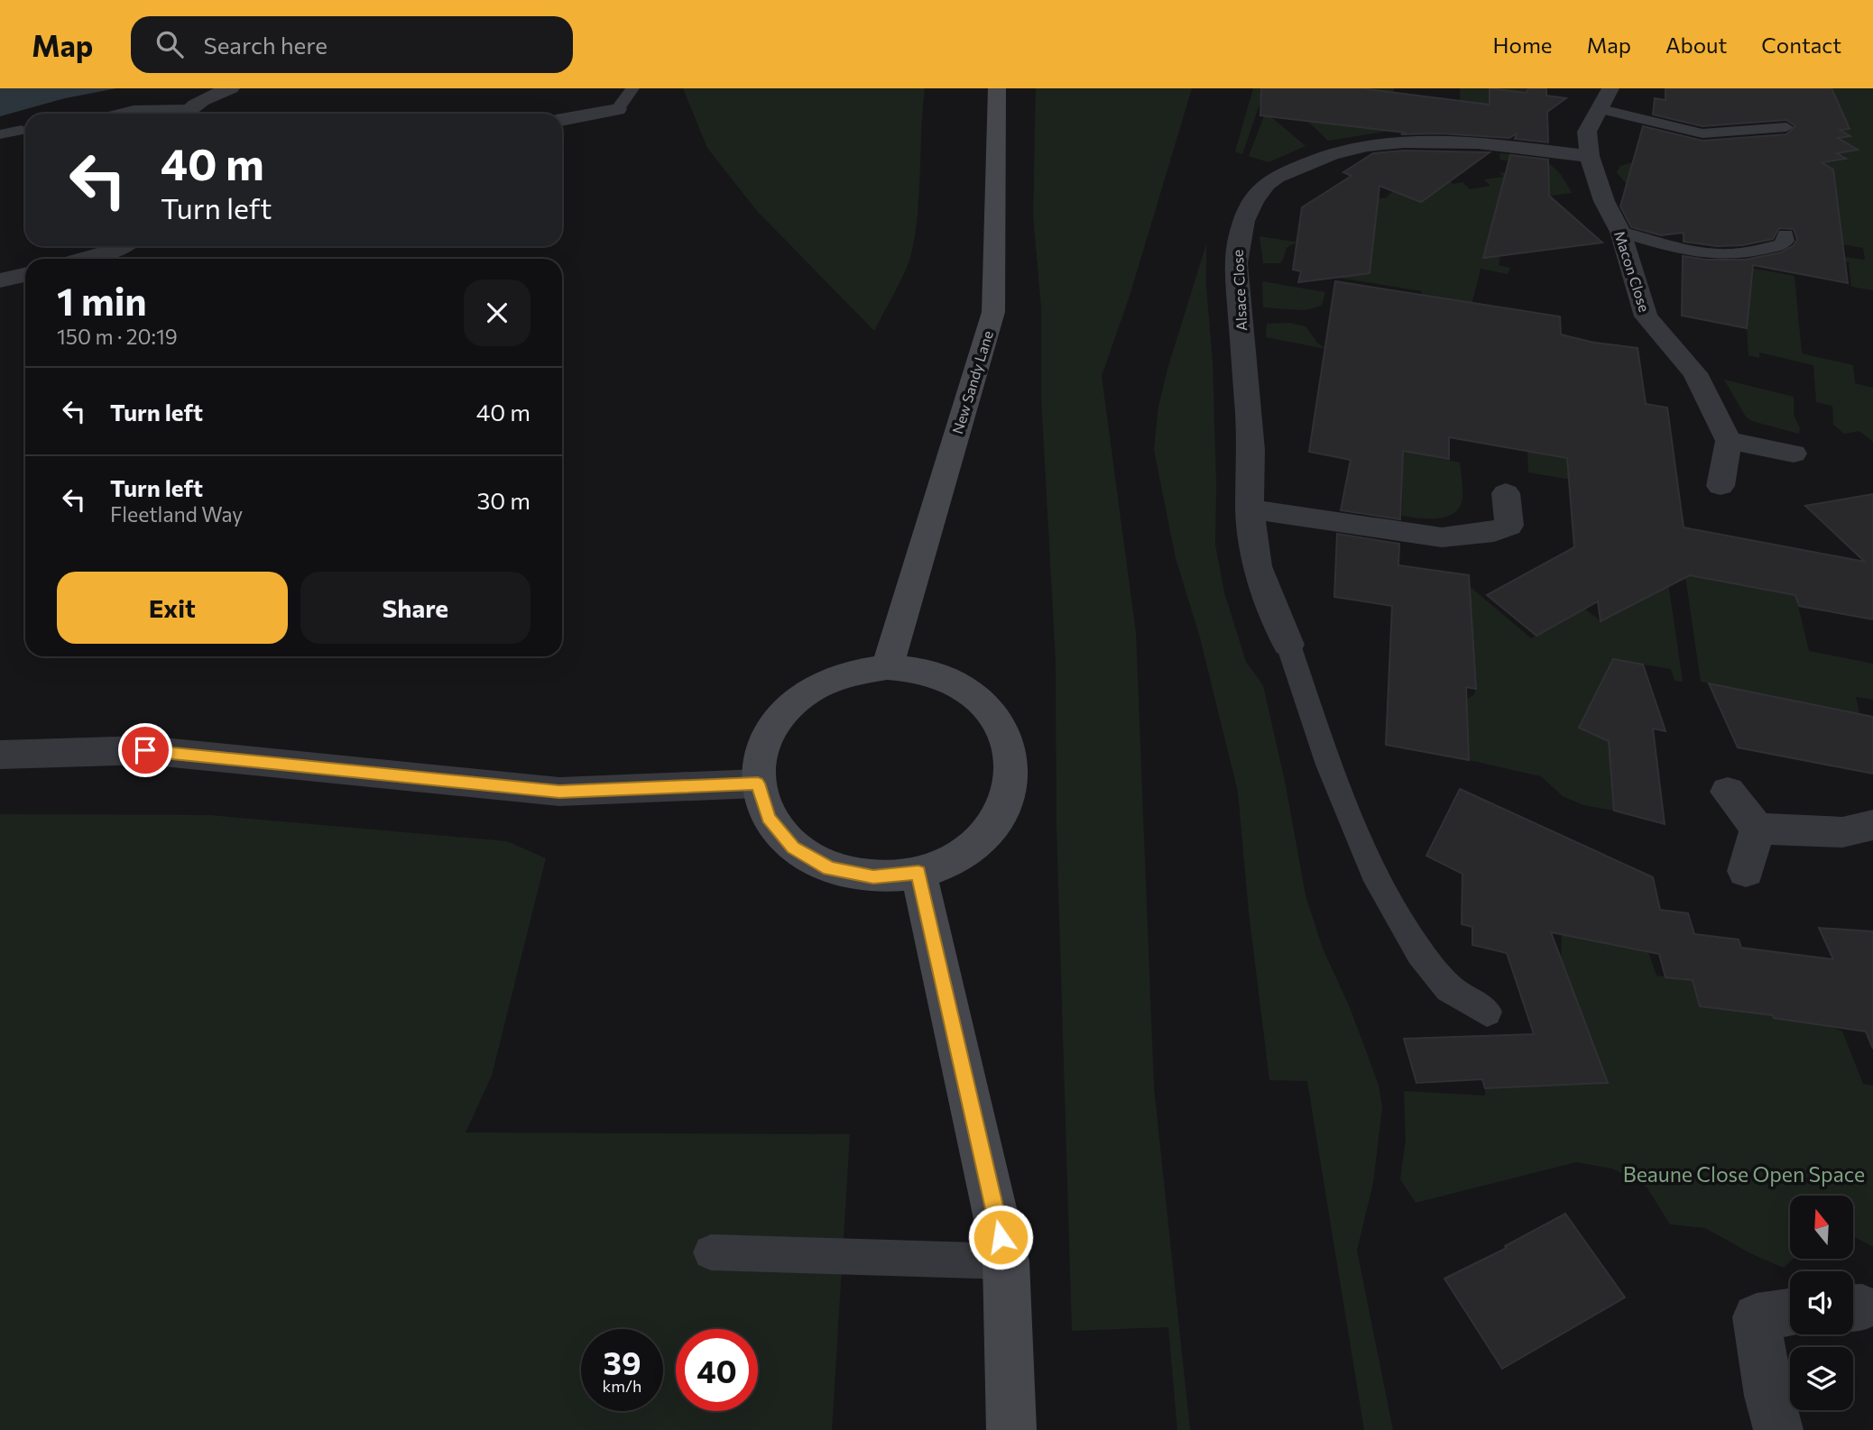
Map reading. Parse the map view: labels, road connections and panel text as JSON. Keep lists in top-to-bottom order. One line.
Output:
{"streets":{"street":["Macon Close","Alsace Close","New Sandy Lane"]},"crossings":[["Macon Close","Alsace Close"]],"parks":["Beaune Close Open Space"],"north":"top","page":{"header":"Map","search":"Search here","nav":["Home","Map","About","Contact"],"turn":["40 m","Turn left"],"heading":["1 min","150 m · 20:19"],"list":[{"name":"Turn left","value":"40 m"},{"name":"Turn left","note":"Fleetland Way","value":"30 m"}],"buttons":["Exit","Share"],"speed":"39 km/h","limit":"40"}}
